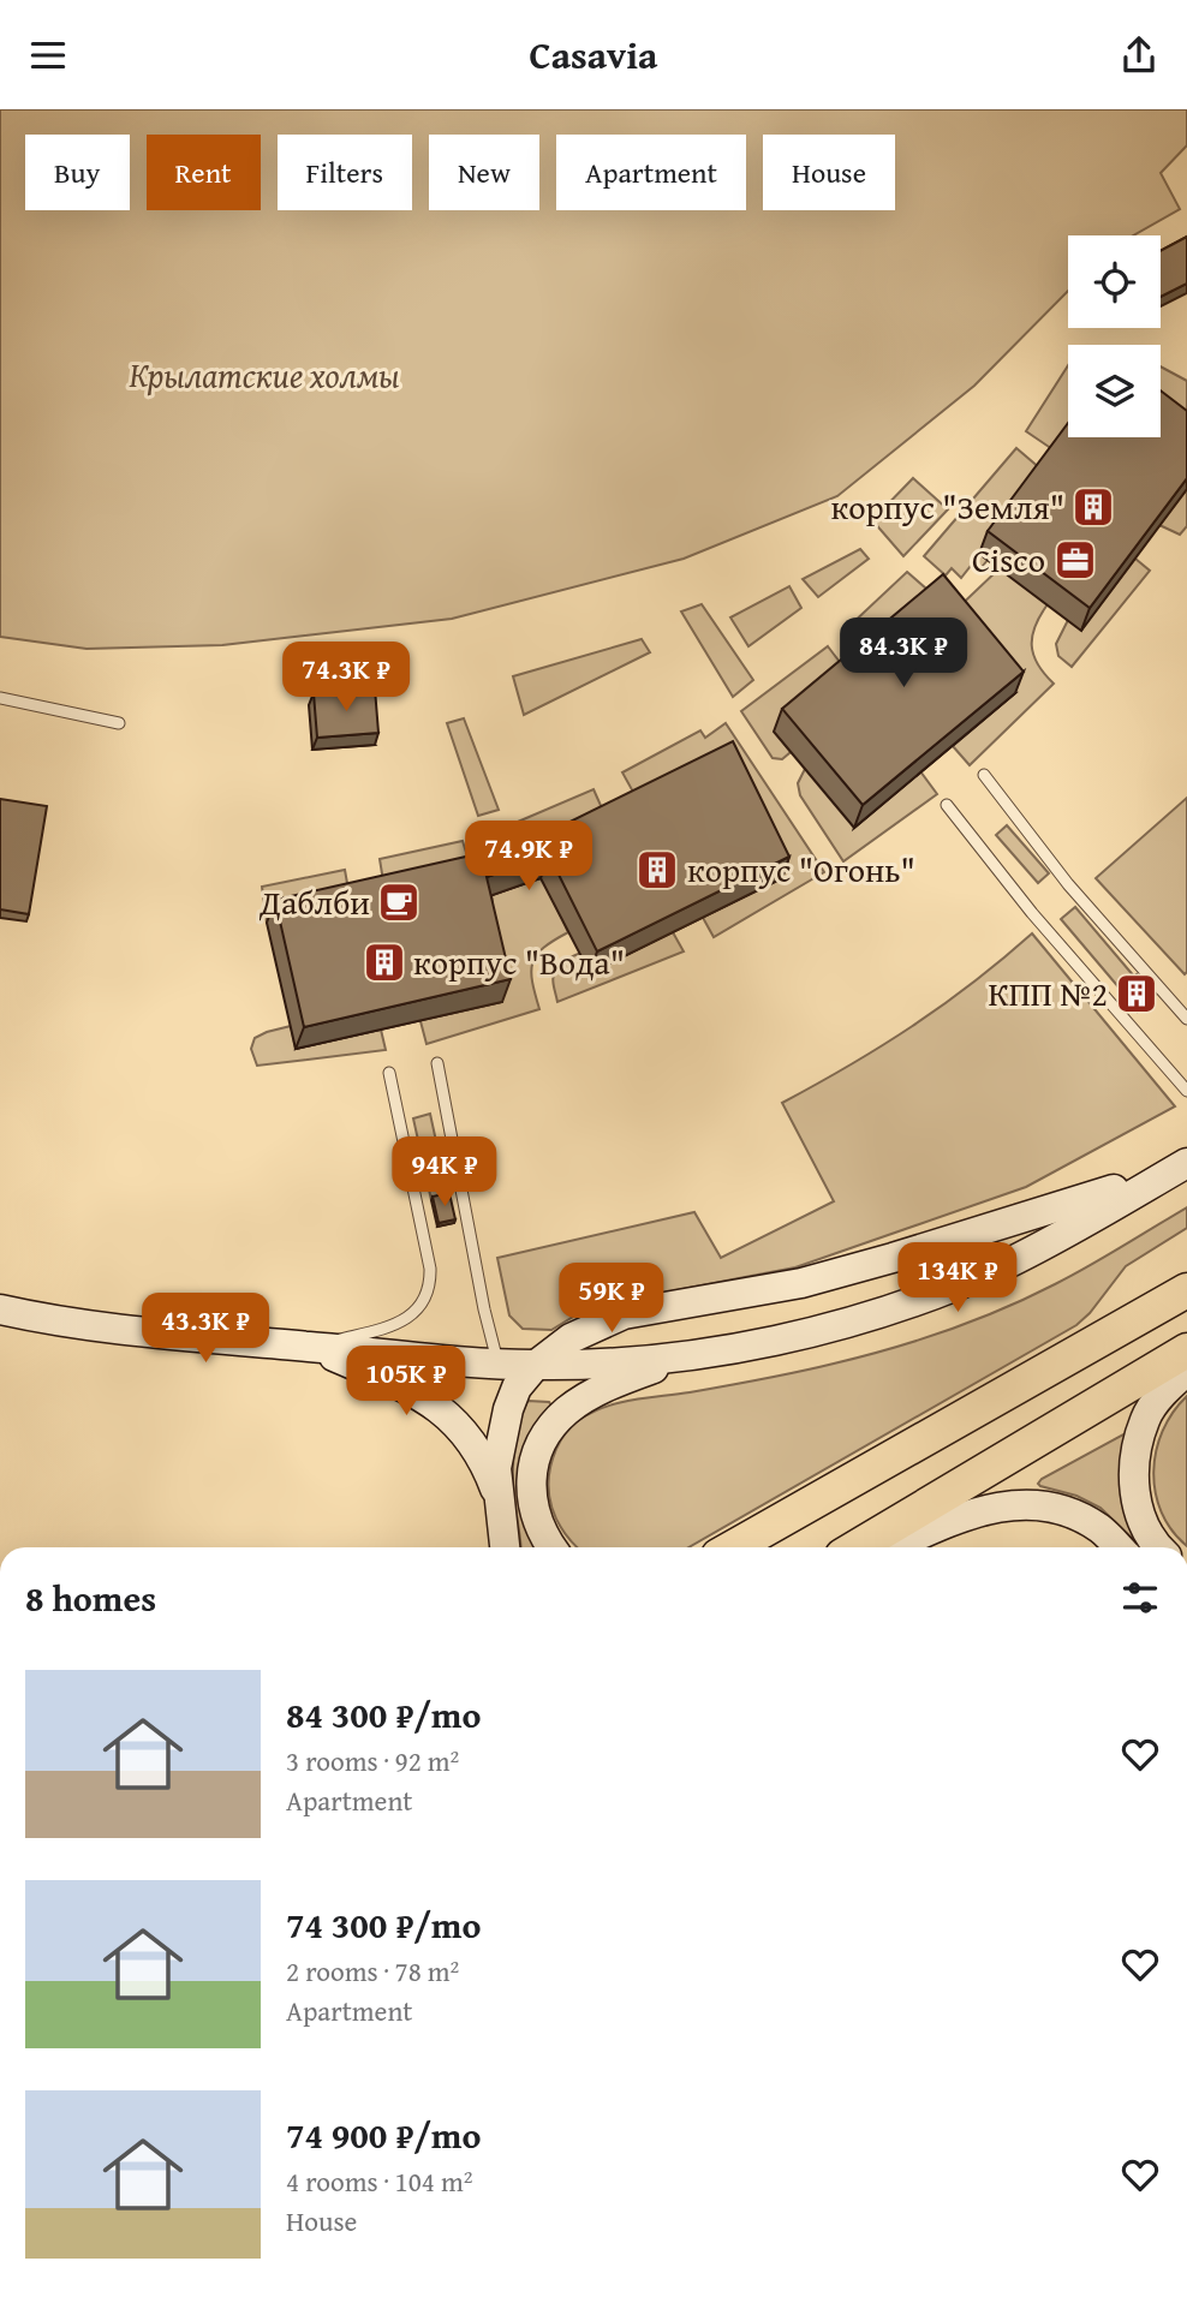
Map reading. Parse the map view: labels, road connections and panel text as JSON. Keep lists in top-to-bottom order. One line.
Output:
{"parks":["Крылатские холмы"],"places":{"building":["корпус \"Земля\"","корпус \"Огонь\"","корпус \"Вода\"","КПП №2"],"office":["Cisco"],"cafe":["Даблби"]},"page":{"header":"Casavia","chip":["Buy","Rent","Filters","New","Apartment","House"],"price":["84.3K ₽","74.3K ₽","74.9K ₽","94K ₽","134K ₽","59K ₽","43.3K ₽","105K ₽"],"heading":"8 homes","list":[{"name":"84 300 ₽/mo","note":"3 rooms · 92 m² · Apartment"},{"name":"74 300 ₽/mo","note":"2 rooms · 78 m² · Apartment"},{"name":"74 900 ₽/mo","note":"4 rooms · 104 m² · House"}]}}
